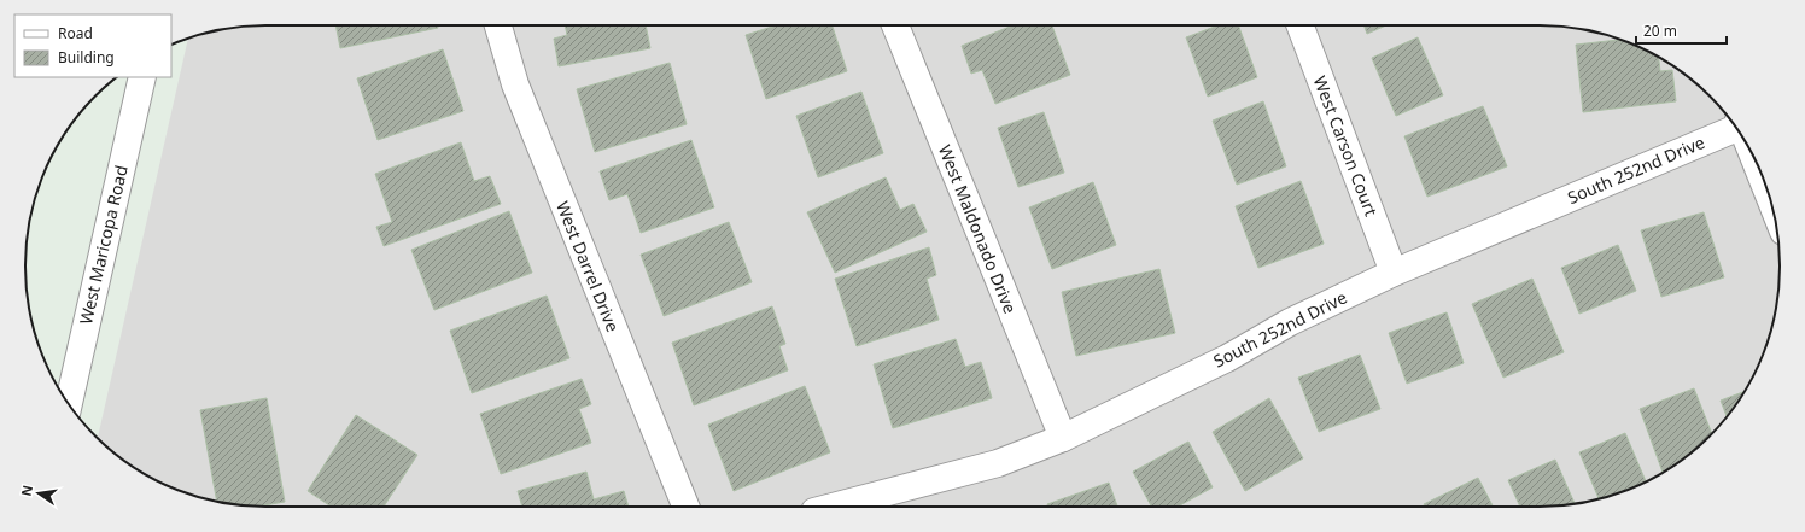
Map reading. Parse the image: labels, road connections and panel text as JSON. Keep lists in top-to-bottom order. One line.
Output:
{"streets":{"street":["West Carson Court","South 252nd Drive","West Maldonado Drive","West Maricopa Road","West Darrel Drive"]},"crossings":[["West Carson Court","South 252nd Drive"],["South 252nd Drive","West Maldonado Drive"]],"legend":["Road","Building"],"scale_bar":"20 m","north":"left"}
